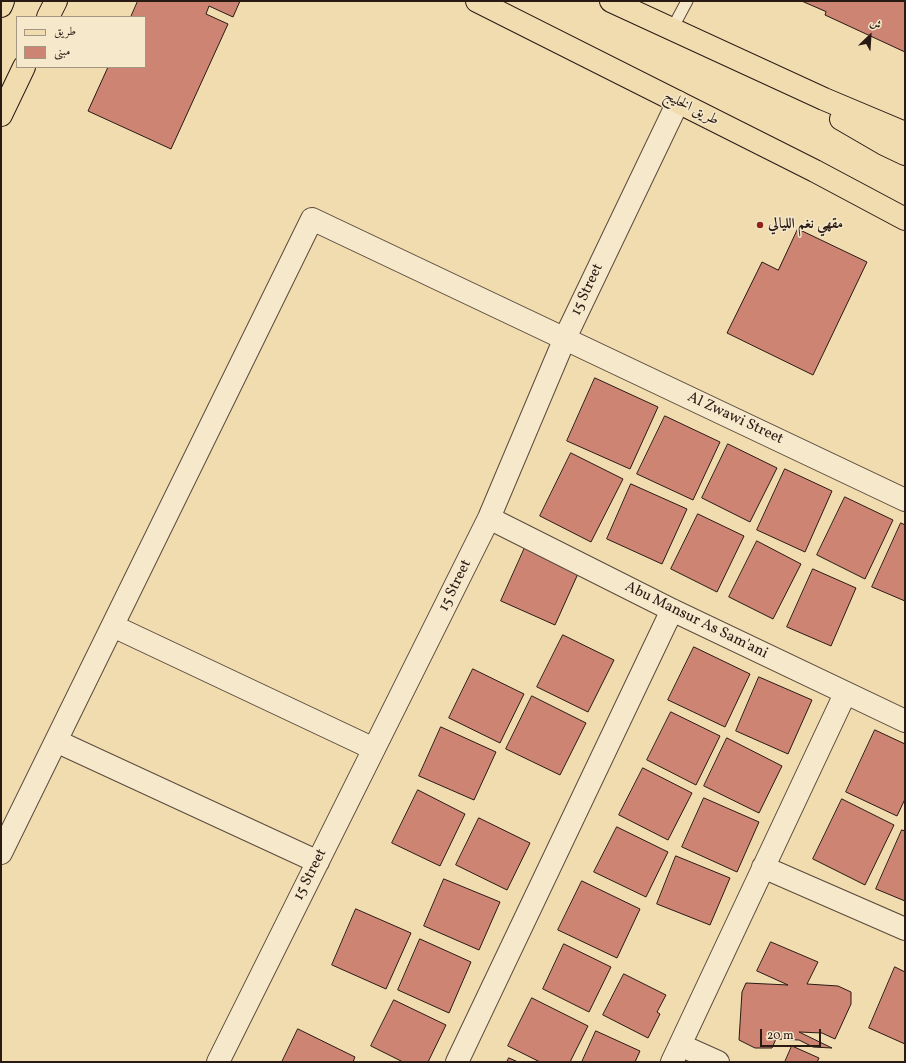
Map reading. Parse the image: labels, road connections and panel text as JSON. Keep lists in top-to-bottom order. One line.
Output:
{"streets":{"main road":["طريق الخليج"],"street":["15 Street","Al Zwawi Street","Abu Mansur As Sam'ani"]},"crossings":[["طريق الخليج","15 Street"],["15 Street","Al Zwawi Street"],["15 Street","Abu Mansur As Sam'ani"]],"places":["مقهي نغم الليالي"],"legend":["طريق","مبنى"],"scale_bar":"20 m","north":"top right"}
